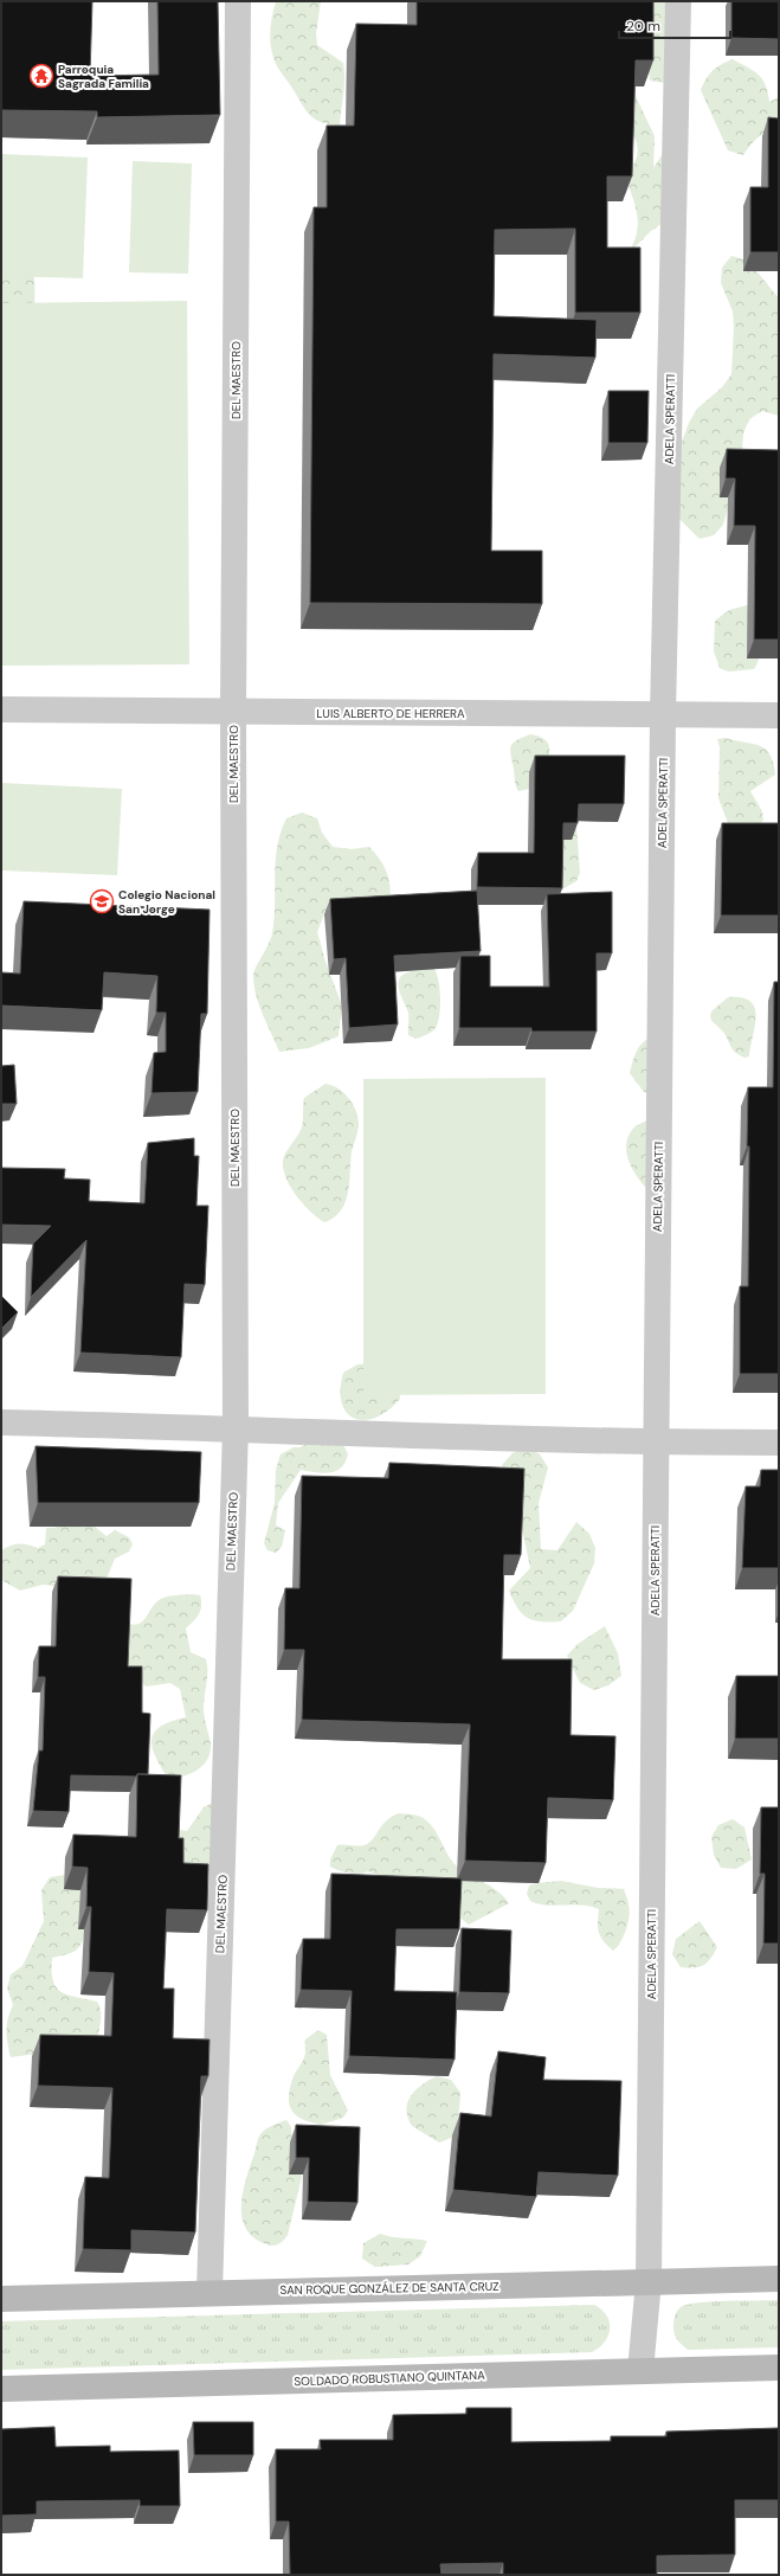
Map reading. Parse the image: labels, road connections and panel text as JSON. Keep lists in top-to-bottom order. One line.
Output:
{"streets":{"street":["DEL MAESTRO","ADELA SPERATTI","LUIS ALBERTO DE HERRERA","SAN ROQUE GONZÁLEZ DE SANTA CRUZ","SOLDADO ROBUSTIANO QUINTANA"]},"crossings":[["DEL MAESTRO","LUIS ALBERTO DE HERRERA"],["DEL MAESTRO","SAN ROQUE GONZÁLEZ DE SANTA CRUZ"],["ADELA SPERATTI","LUIS ALBERTO DE HERRERA"],["ADELA SPERATTI","SAN ROQUE GONZÁLEZ DE SANTA CRUZ"],["ADELA SPERATTI","SOLDADO ROBUSTIANO QUINTANA"]],"places":{"temple":["Parroquia Sagrada Familia"],"school or university":["Colegio Nacional San Jorge"]},"scale_bar":"20 m"}
